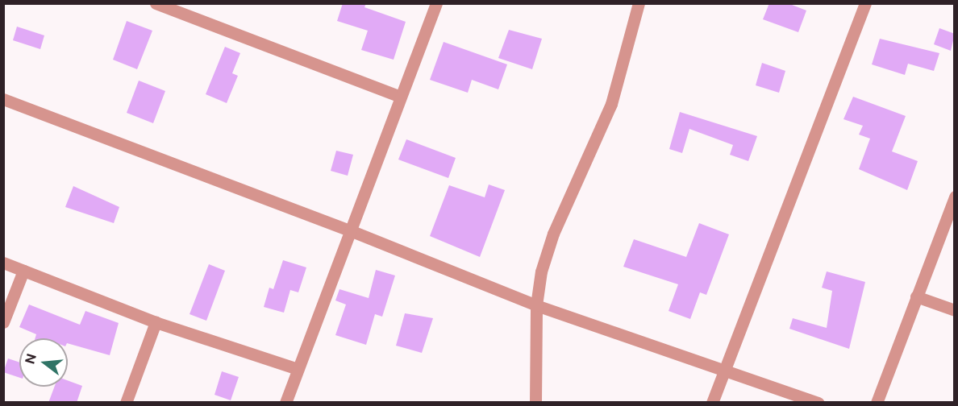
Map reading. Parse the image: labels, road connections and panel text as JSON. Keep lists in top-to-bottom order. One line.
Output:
{"north":"left"}
